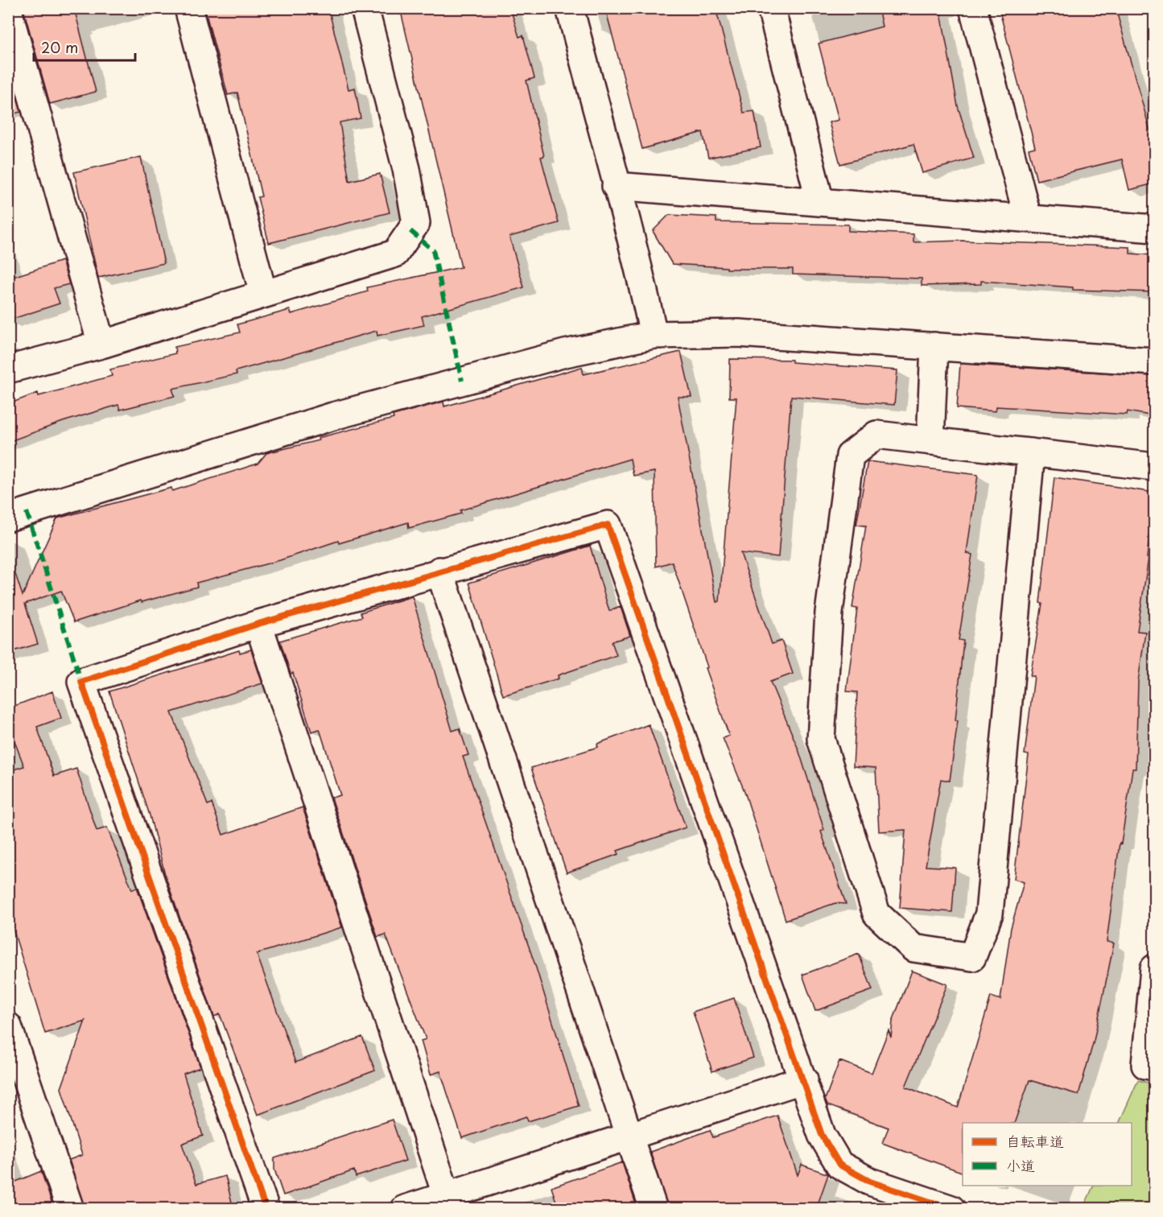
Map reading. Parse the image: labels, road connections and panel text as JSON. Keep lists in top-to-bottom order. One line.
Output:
{"legend":["自転車道","小道"],"scale_bar":"20 m"}
